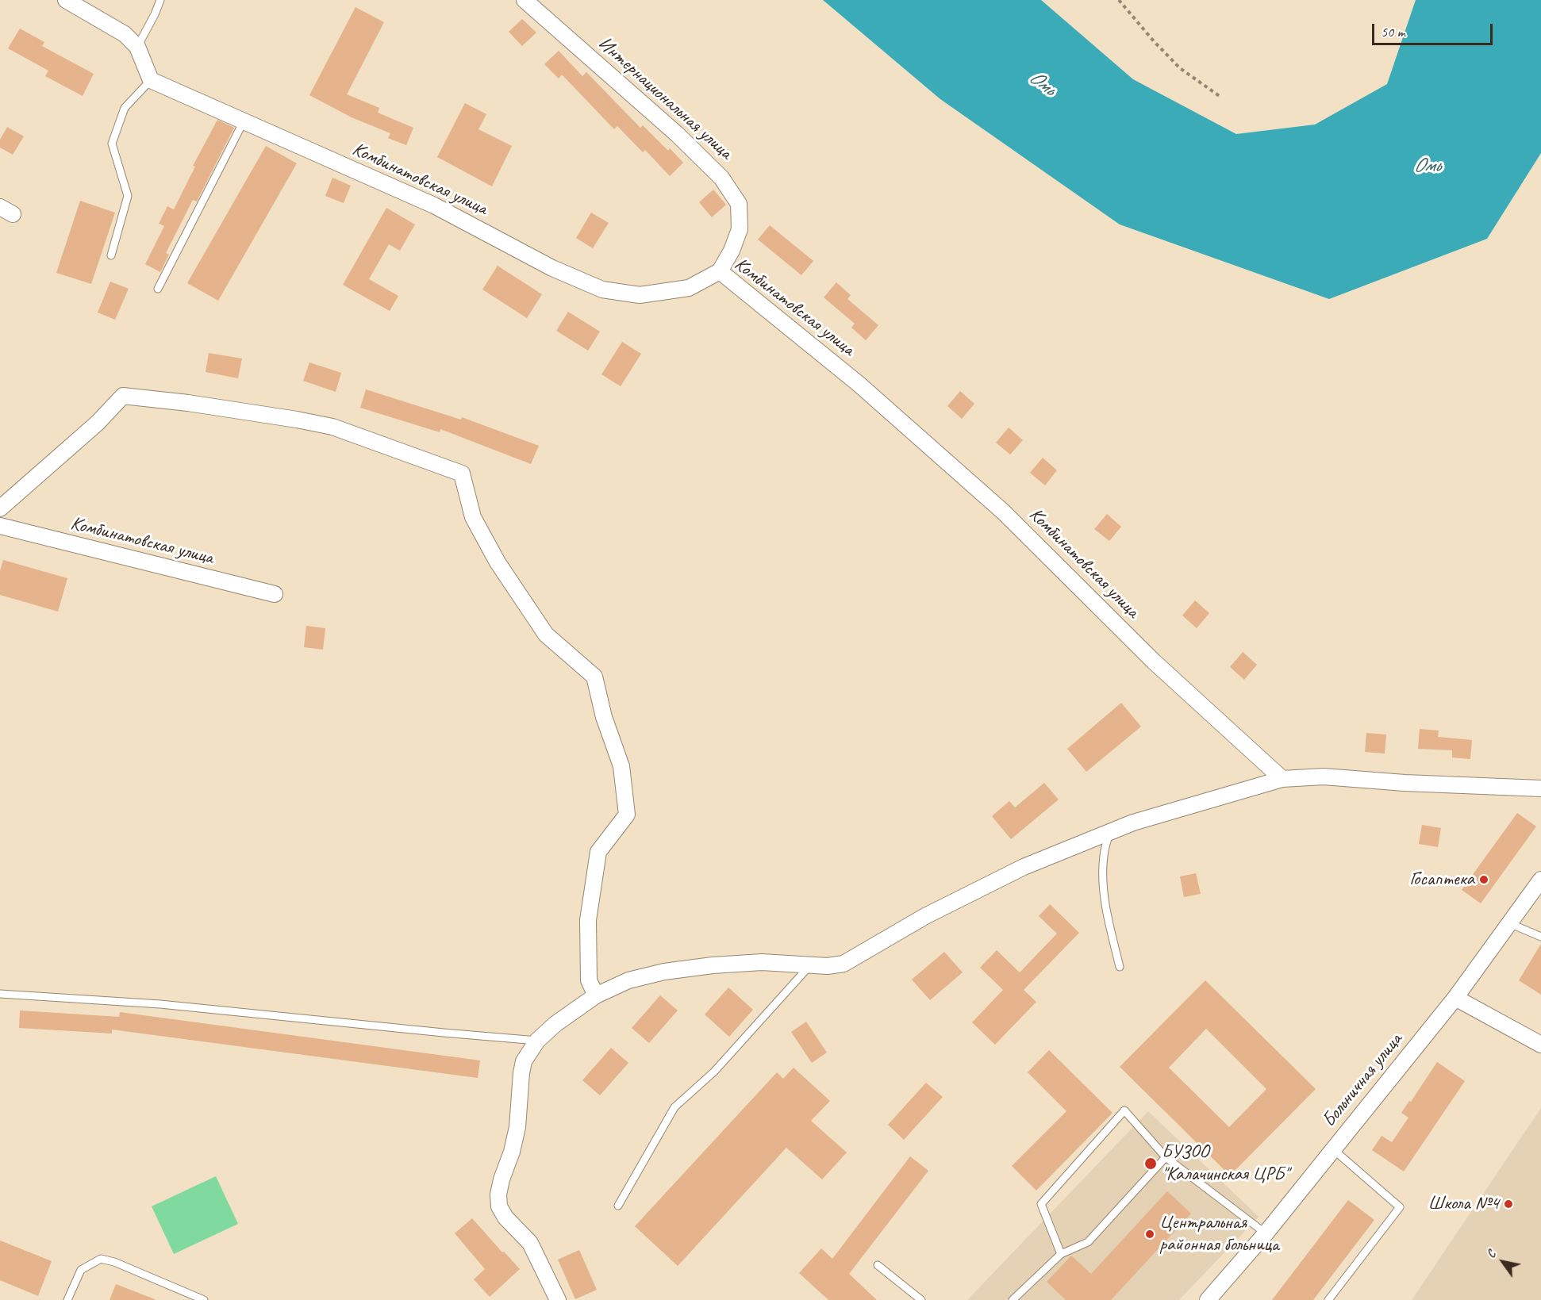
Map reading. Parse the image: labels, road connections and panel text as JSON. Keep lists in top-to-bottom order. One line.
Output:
{"streets":{"street":["Интернациональная улица","Комбинатовская улица","Больничная улица"]},"crossings":[["Интернациональная улица","Комбинатовская улица"]],"water":["Омь"],"places":["Госаптека","БУЗОО \"Калачинская ЦРБ\"","Школа №4","Центральная районная больница"],"scale_bar":"50 m","north":"top left"}
